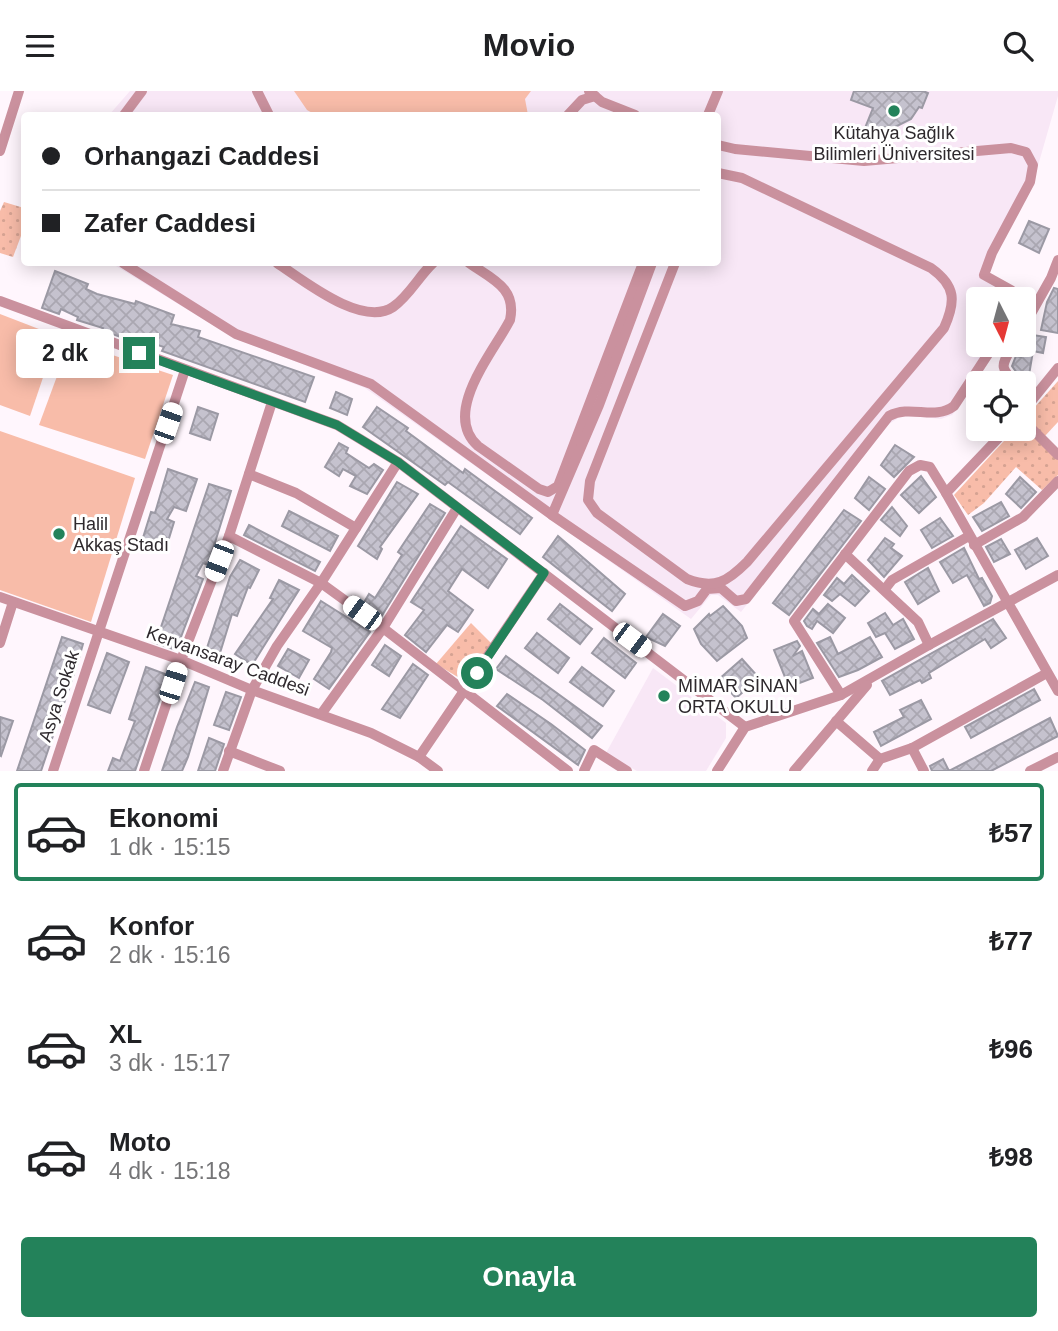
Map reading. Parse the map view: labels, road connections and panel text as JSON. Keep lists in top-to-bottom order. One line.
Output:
{"streets":{"street":["Kervansaray Caddesi","Asya Sokak"]},"crossings":[["Kervansaray Caddesi","Asya Sokak"]],"places":["Kütahya Sağlık Bilimleri Üniversitesi","Halil Akkaş Stadı","MİMAR SİNAN ORTA OKULU"],"north":"bottom","page":{"header":"Movio","banner":["Orhangazi Caddesi","Zafer Caddesi"],"bubble":"2 dk","list":[{"name":"Ekonomi","note":"1 dk · 15:15","value":"₺57"},{"name":"Konfor","note":"2 dk · 15:16","value":"₺77"},{"name":"XL","note":"3 dk · 15:17","value":"₺96"},{"name":"Moto","note":"4 dk · 15:18","value":"₺98"}],"buttons":"Onayla"}}
